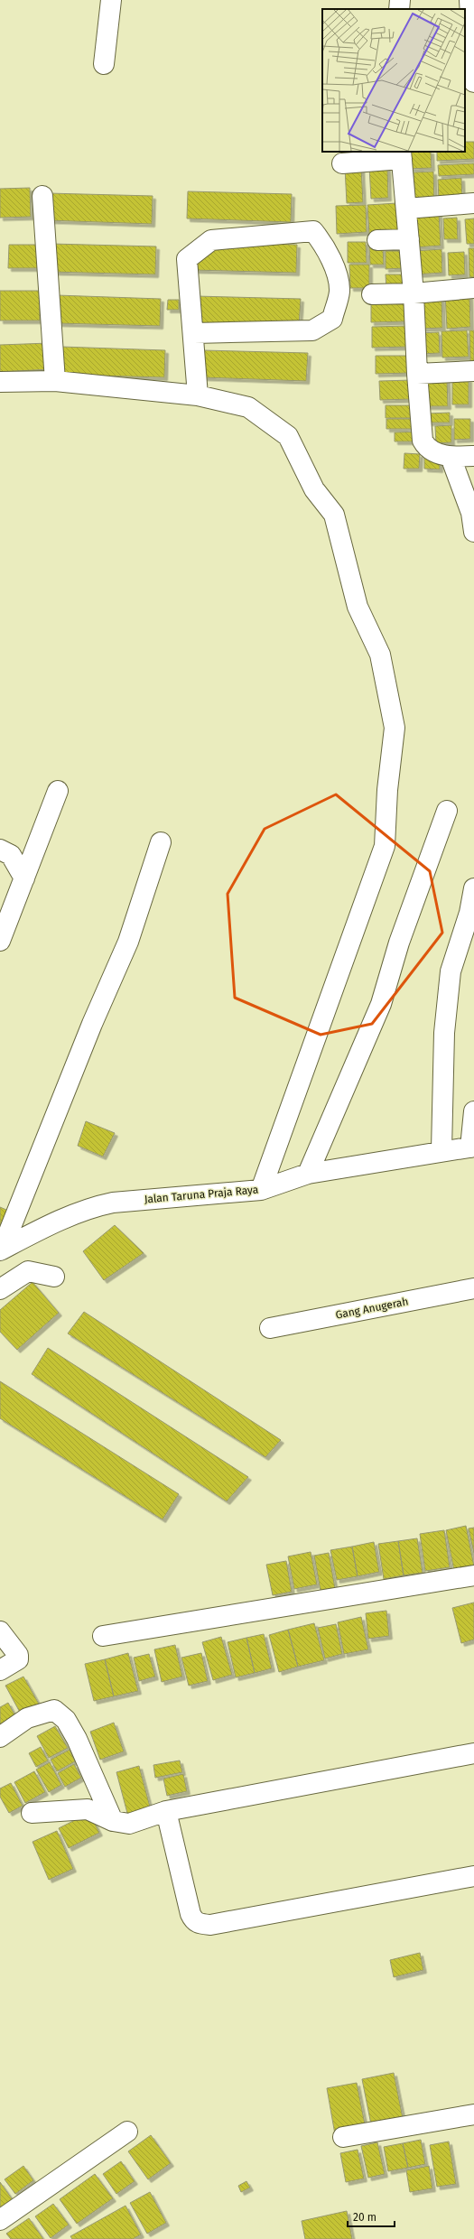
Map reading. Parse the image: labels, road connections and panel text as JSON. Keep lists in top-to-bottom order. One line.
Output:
{"streets":{"street":["Jalan Taruna Praja Raya","Gang Anugerah"]},"scale_bar":"20 m"}
